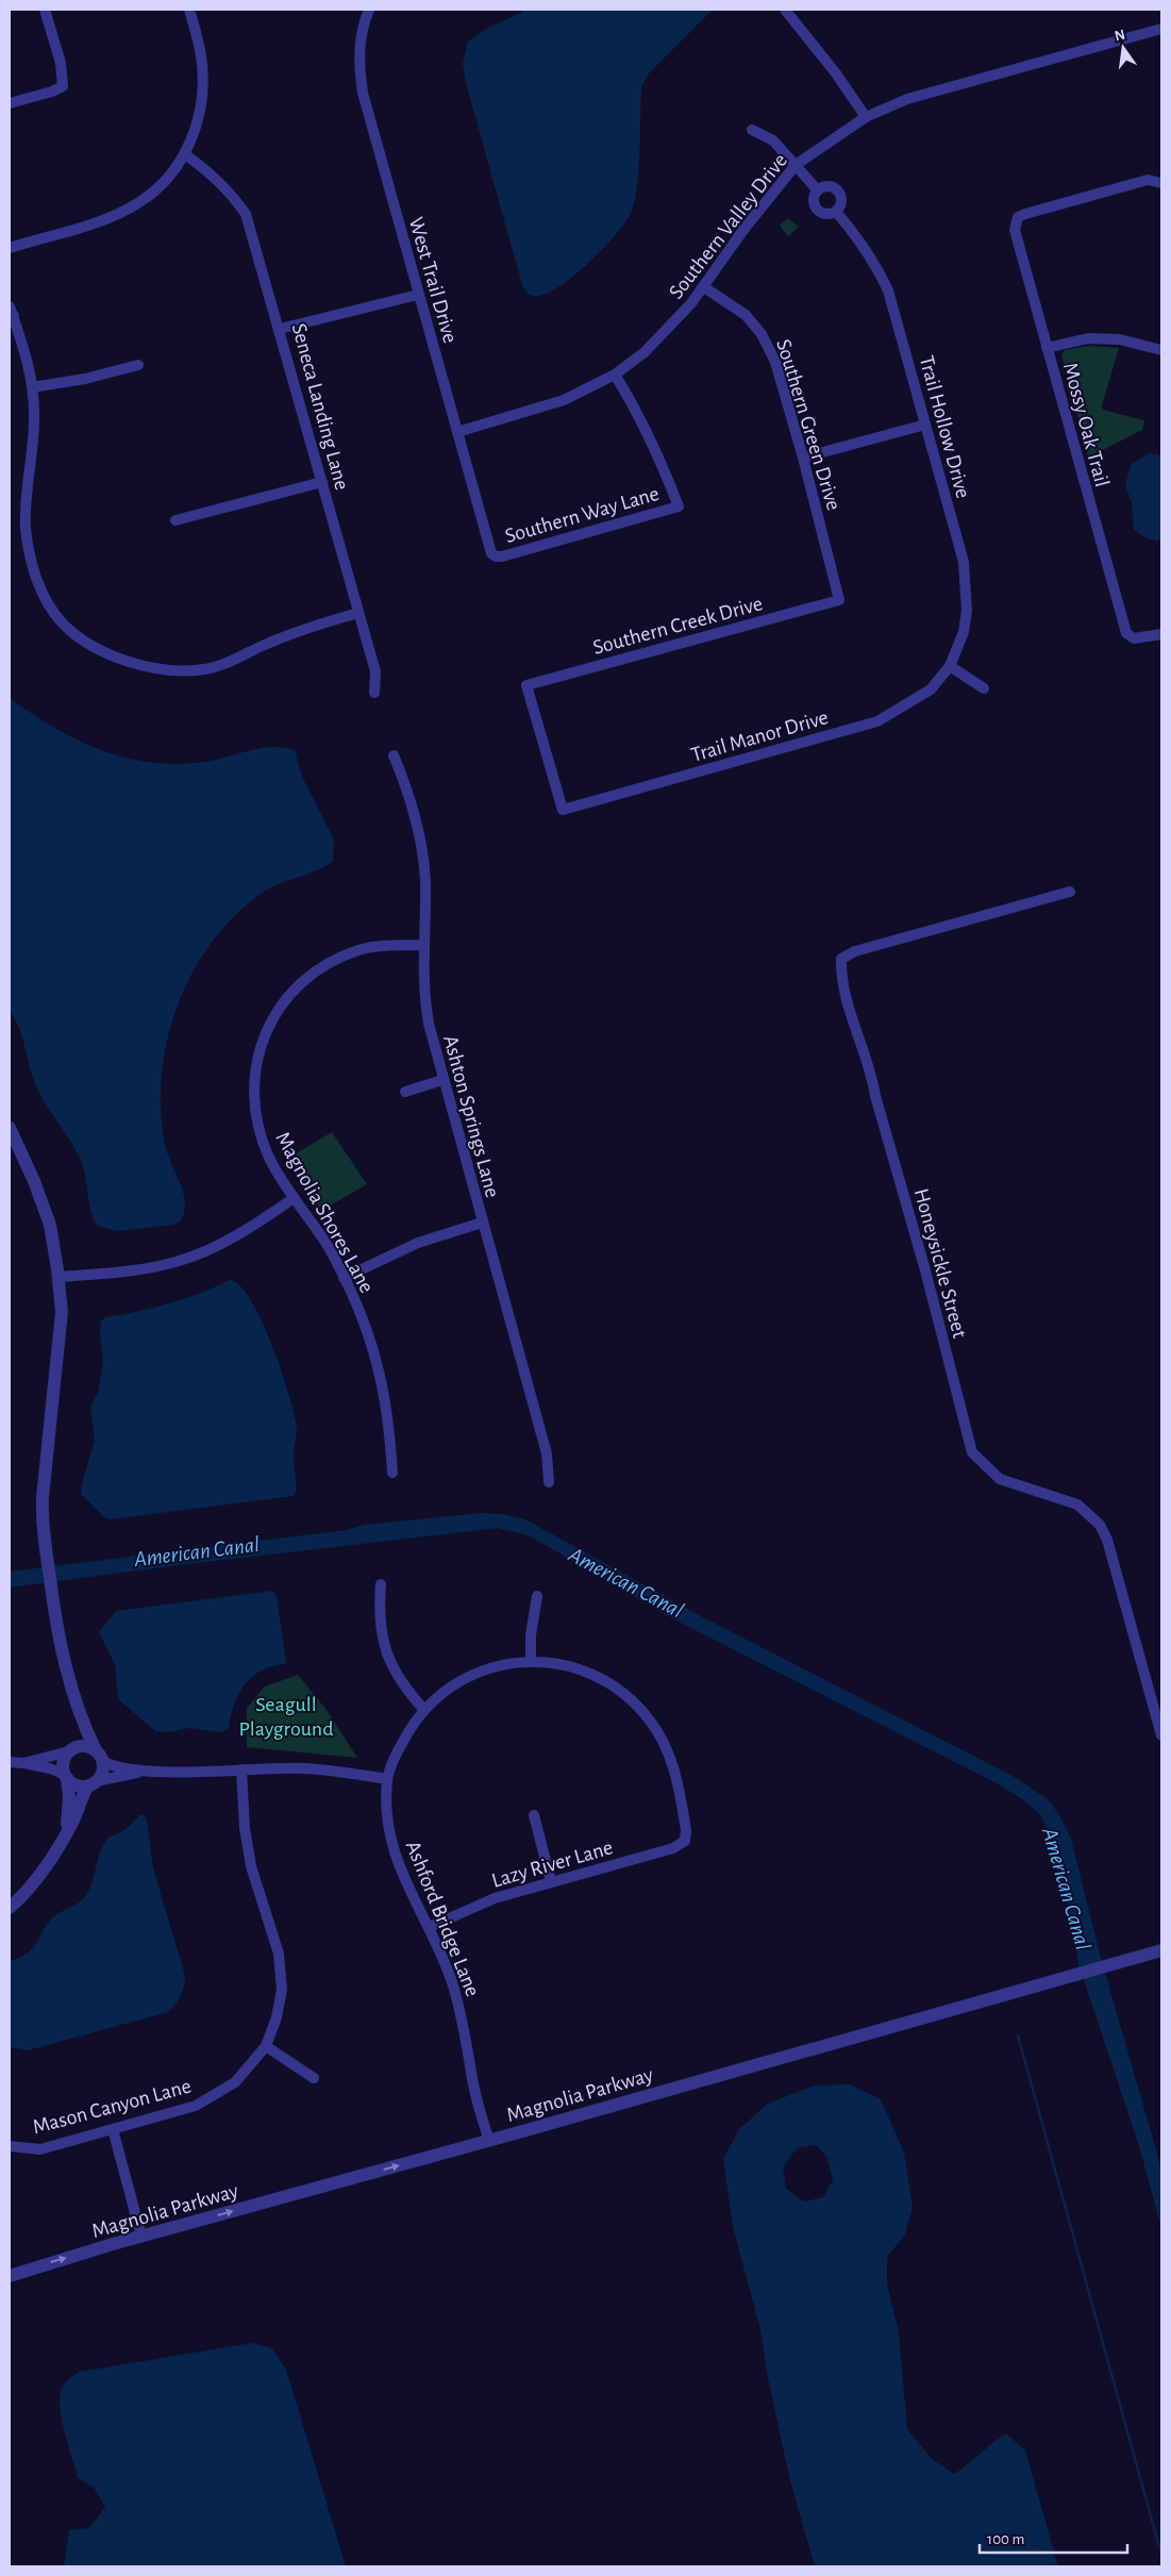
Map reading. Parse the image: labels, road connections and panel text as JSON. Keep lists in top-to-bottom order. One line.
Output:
{"streets":{"street":["Southern Valley Drive","West Trail Drive","Seneca Landing Lane","Southern Green Drive","Mossy Oak Trail","Trail Hollow Drive","Southern Way Lane","Southern Creek Drive","Trail Manor Drive","Ashton Springs Lane","Magnolia Shores Lane","Honeysickle Street","Lazy River Lane","Ashford Bridge Lane","Magnolia Parkway","Mason Canyon Lane"]},"crossings":[["Southern Valley Drive","West Trail Drive"],["Southern Valley Drive","Southern Green Drive"],["Southern Valley Drive","Trail Hollow Drive"],["Southern Valley Drive","Southern Way Lane"],["West Trail Drive","Southern Way Lane"],["Southern Green Drive","Southern Creek Drive"],["Trail Hollow Drive","Trail Manor Drive"],["Southern Creek Drive","Trail Manor Drive"],["Ashton Springs Lane","Magnolia Shores Lane"],["Lazy River Lane","Ashford Bridge Lane"],["Ashford Bridge Lane","Magnolia Parkway"]],"one_way":["Magnolia Parkway"],"water":["American Canal"],"parks":["Seagull Playground"],"scale_bar":"100 m","north":"top"}
